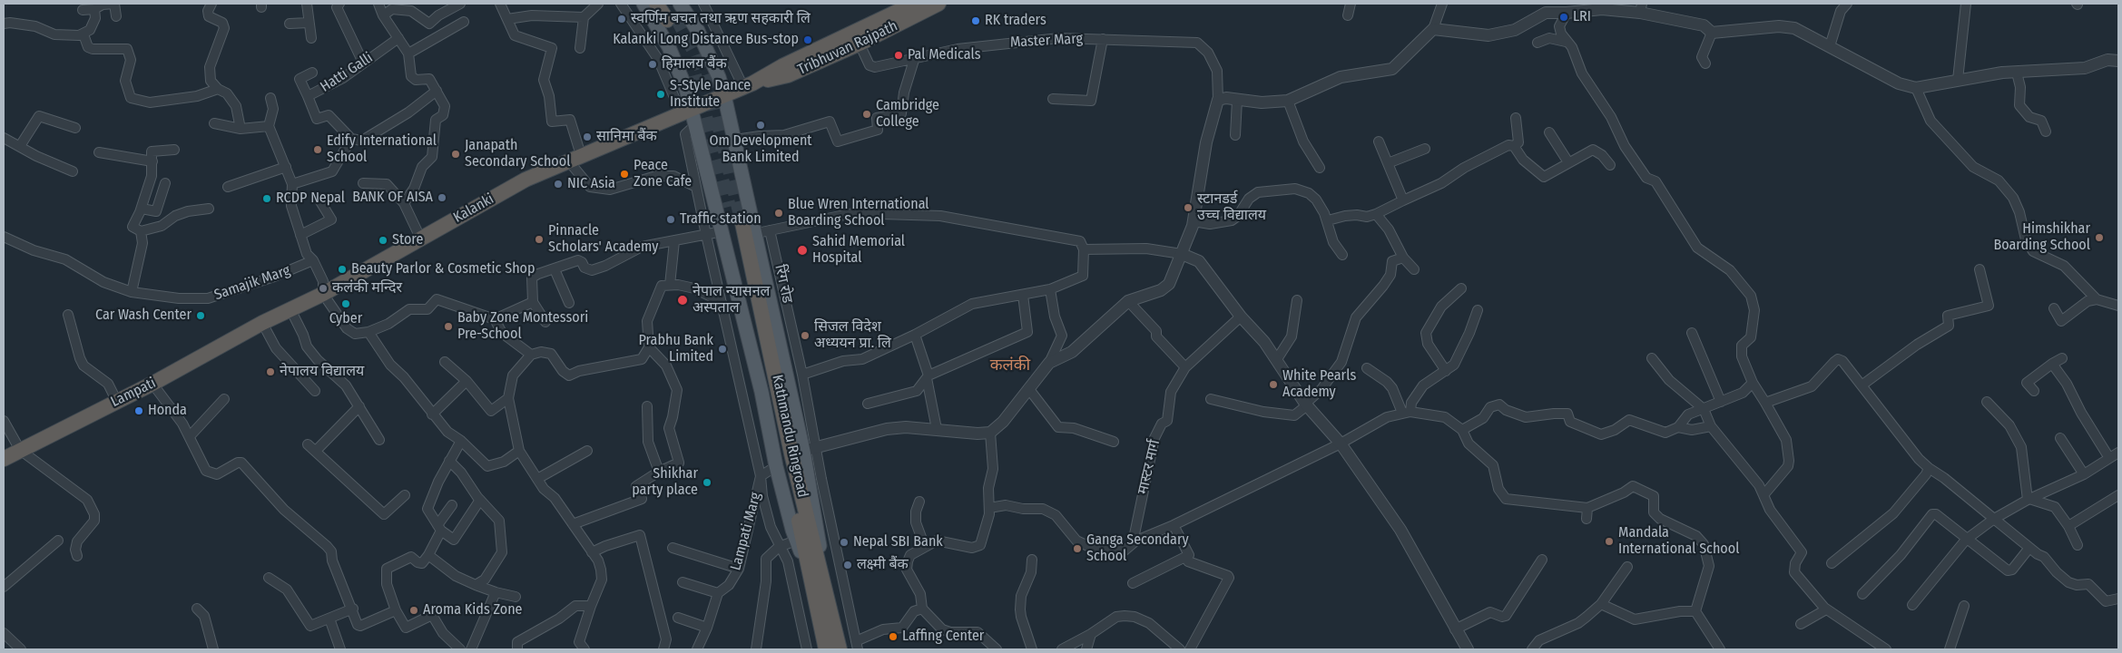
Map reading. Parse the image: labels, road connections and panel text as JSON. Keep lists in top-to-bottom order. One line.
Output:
{"streets":{"highway":["Tribhuvan Rajpath","Kalanki","Lampati","Kathmandu Ringroad"],"main road":["रिंग रोड"],"street":["Master Marg","Hatti Galli","Samajik Marg","मास्टर मार्ग","Lampati Marg"]},"crossings":[["Master Marg","Tribhuvan Rajpath"],["Tribhuvan Rajpath","रिंग रोड"],["Kalanki","Lampati"],["रिंग रोड","Kathmandu Ringroad"]],"districts":["कलंकी"],"places":["LRI","स्वर्णिम बचत तथा ऋण सहकारी लि","RK traders","Kalanki Long Distance Bus-stop","Pal Medicals","हिमालय बैंक","S-Style Dance Institute","Cambridge College","Om Development Bank Limited","सानिमा बैंक","Edify International School","Janapath Secondary School","Peace Zone Cafe","NIC Asia","BANK OF AISA","RCDP Nepal","स्टानडर्ड उच्च विद्यालय","Blue Wren International Boarding School","Traffic station","Himshikhar Boarding School","Pinnacle Scholars' Academy","Store","Sahid Memorial Hospital","Beauty Parlor & Cosmetic Shop","कलंकी मन्दिर","नेपाल न्यासनल अस्पताल","Cyber","Car Wash Center","Baby Zone Montessori Pre-School","सिजल विदेश अध्ययन प्रा. लि","Prabhu Bank Limited","नेपालय विद्यालय","White Pearls Academy","Honda","Shikhar party place","Mandala International School","Nepal SBI Bank","Ganga Secondary School","लक्ष्मी बैंक","Aroma Kids Zone","Laffing Center"]}
